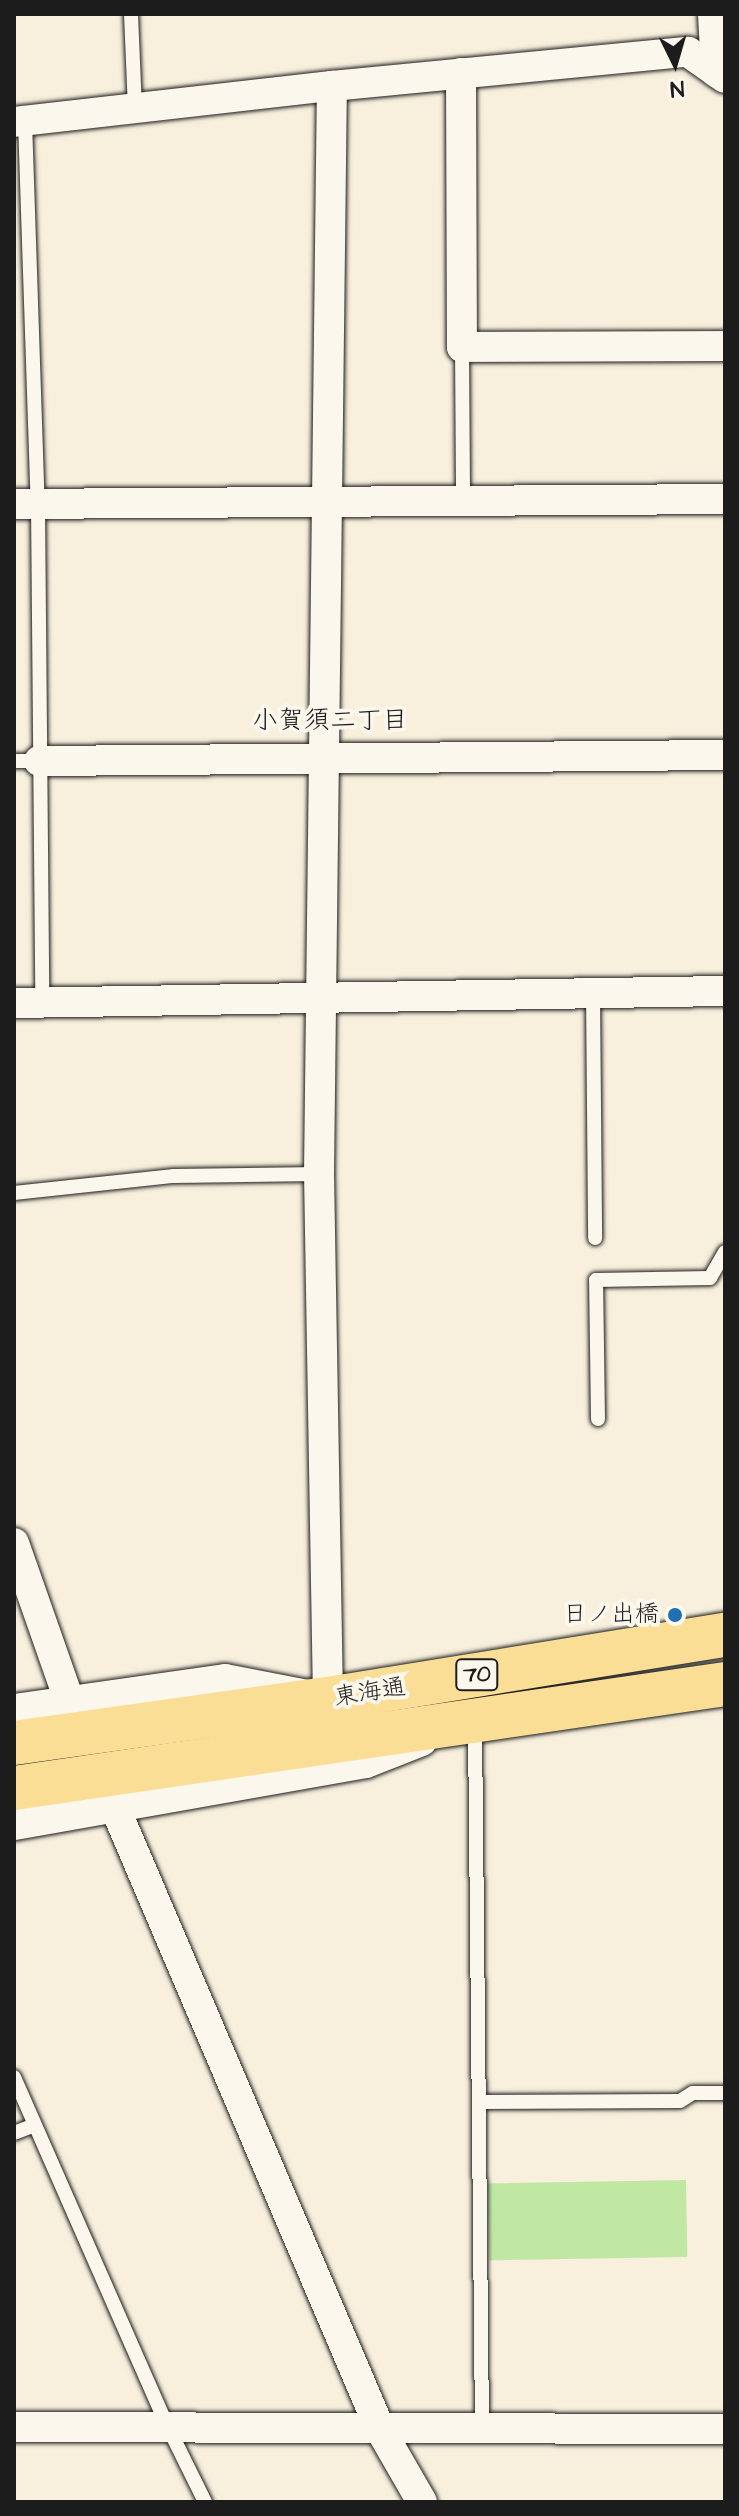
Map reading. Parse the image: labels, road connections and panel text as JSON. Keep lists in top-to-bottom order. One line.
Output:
{"streets":{"main road":["70","東海通"]},"districts":["小賀須二丁目"],"places":["日ノ出橋"],"north":"bottom"}
